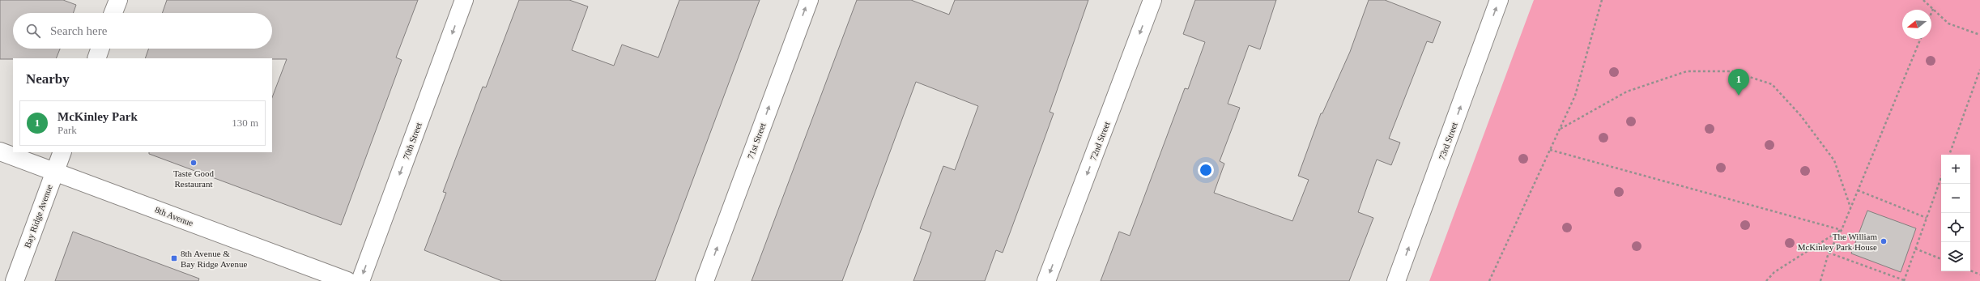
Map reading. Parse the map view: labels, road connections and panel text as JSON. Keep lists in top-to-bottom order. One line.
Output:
{"streets":{"street":["70th Street","71st Street","72nd Street","73rd Street","Bay Ridge Avenue","8th Avenue"]},"crossings":[["Bay Ridge Avenue","8th Avenue"]],"one_way":["70th Street","71st Street","72nd Street","73rd Street"],"places":{"other":["Taste Good Restaurant","The William McKinley Park House"],"transit":["8th Avenue & Bay Ridge Avenue"]},"north":"left","page":{"search":"Search here","heading":"Nearby","pins":"1","list":[{"mark":"1","name":"McKinley Park","note":"Park","value":"130 m"}],"map_buttons":["+","−"]}}
